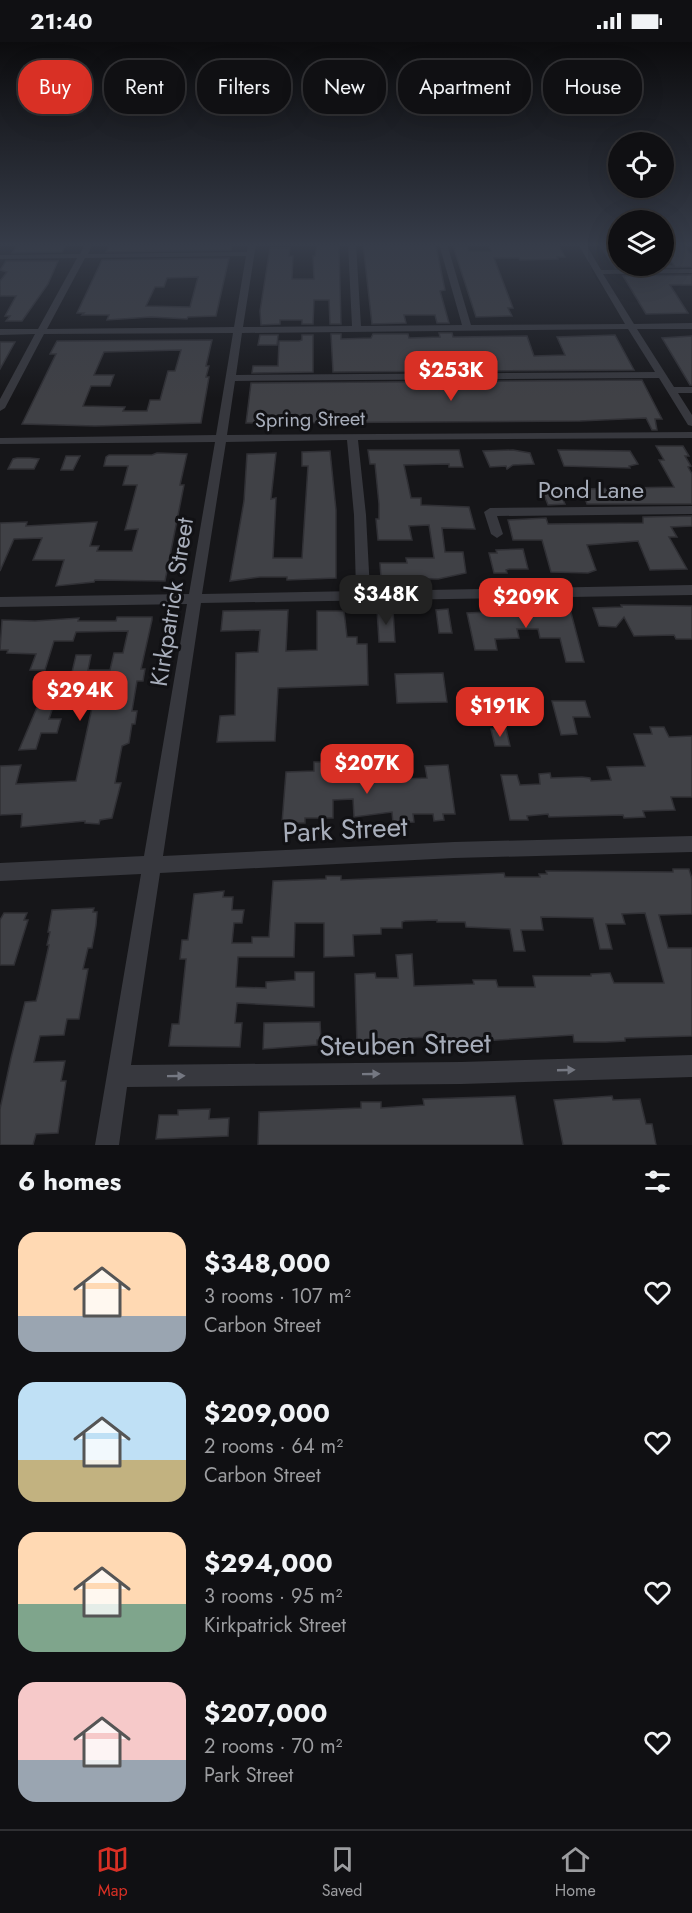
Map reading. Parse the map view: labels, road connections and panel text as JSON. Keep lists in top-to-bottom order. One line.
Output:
{"streets":{"street":["Spring Street","Pond Lane","Kirkpatrick Street","Park Street","Steuben Street"]},"crossings":[["Spring Street","Kirkpatrick Street"],["Kirkpatrick Street","Park Street"],["Kirkpatrick Street","Steuben Street"]],"one_way":["Steuben Street"],"page":{"status":"21:40","chip":["Buy","Rent","Filters","New","Apartment","House"],"price":["$253K","$348K","$209K","$294K","$191K","$207K"],"heading":"6 homes","list":[{"name":"$348,000","note":"3 rooms · 107 m² · Carbon Street"},{"name":"$209,000","note":"2 rooms · 64 m² · Carbon Street"},{"name":"$294,000","note":"3 rooms · 95 m² · Kirkpatrick Street"},{"name":"$207,000","note":"2 rooms · 70 m² · Park Street"}],"tabs":["Map","Saved","Home"]}}
